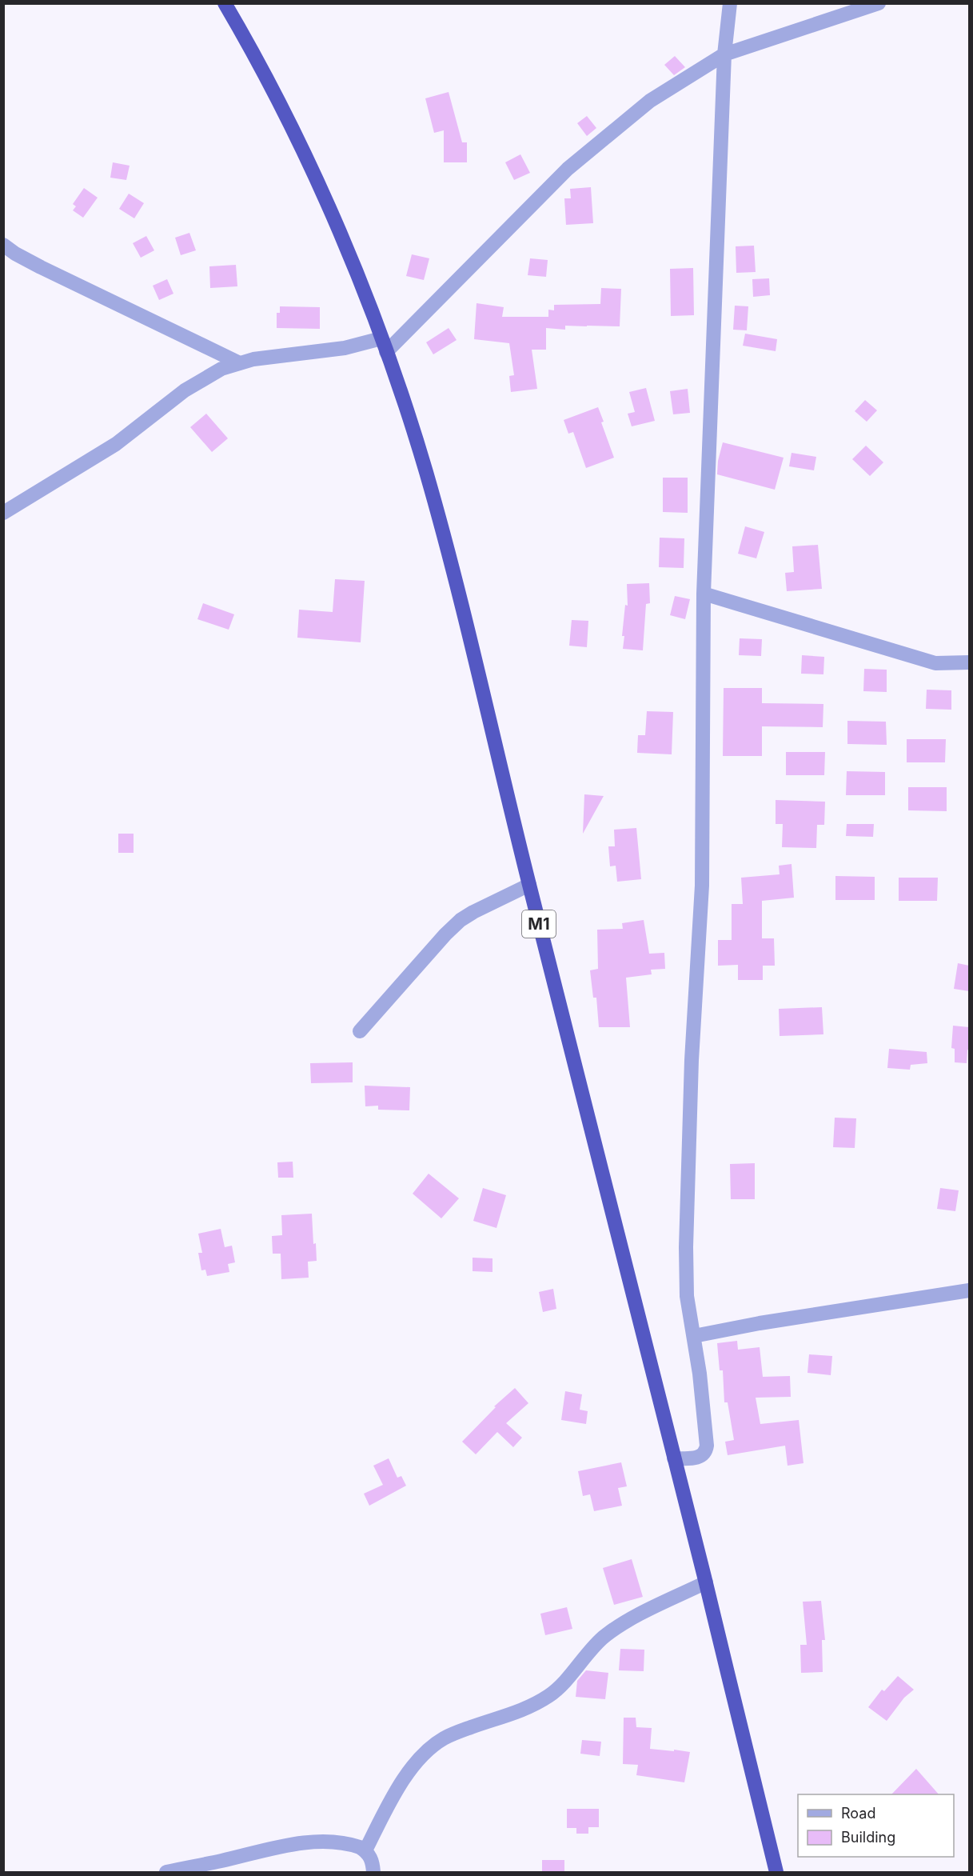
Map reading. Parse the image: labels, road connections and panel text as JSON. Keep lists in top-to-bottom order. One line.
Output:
{"streets":{"highway":["M1"]},"legend":["Road","Building"]}
